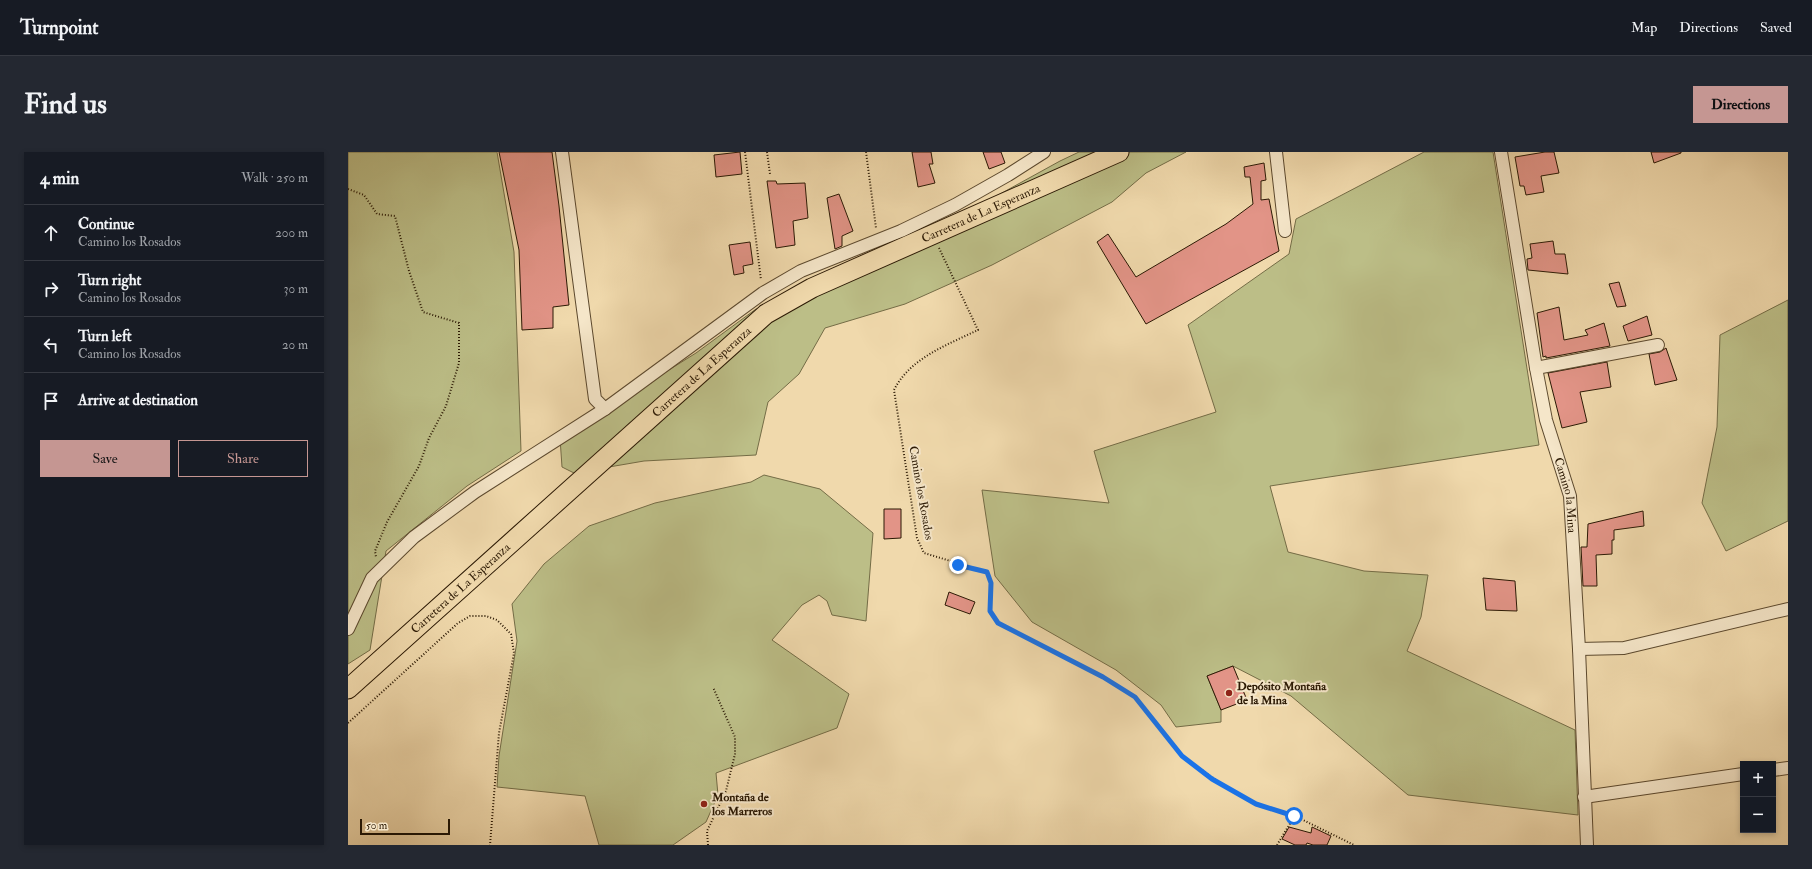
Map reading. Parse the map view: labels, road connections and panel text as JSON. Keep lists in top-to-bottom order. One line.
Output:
{"streets":{"main road":["Carretera de La Esperanza"],"street":["Camino la Mina"],"path":["Camino los Rosados"]},"crossings":[["Carretera de La Esperanza","Camino los Rosados"]],"places":["Depósito Montaña de la Mina","Montaña de los Marreros"],"scale_bar":"50 m","page":{"header":"Turnpoint","nav":["Map","Directions","Saved"],"buttons":["Directions",["Save","Share"]],"title":"Find us","heading":["4 min","Walk · 250 m"],"list":[["Continue","Camino los Rosados","200 m"],["Turn right","Camino los Rosados","30 m"],["Turn left","Camino los Rosados","20 m"],"Arrive at destination"],"map_buttons":["+","−"],"scale":"50 m"}}
